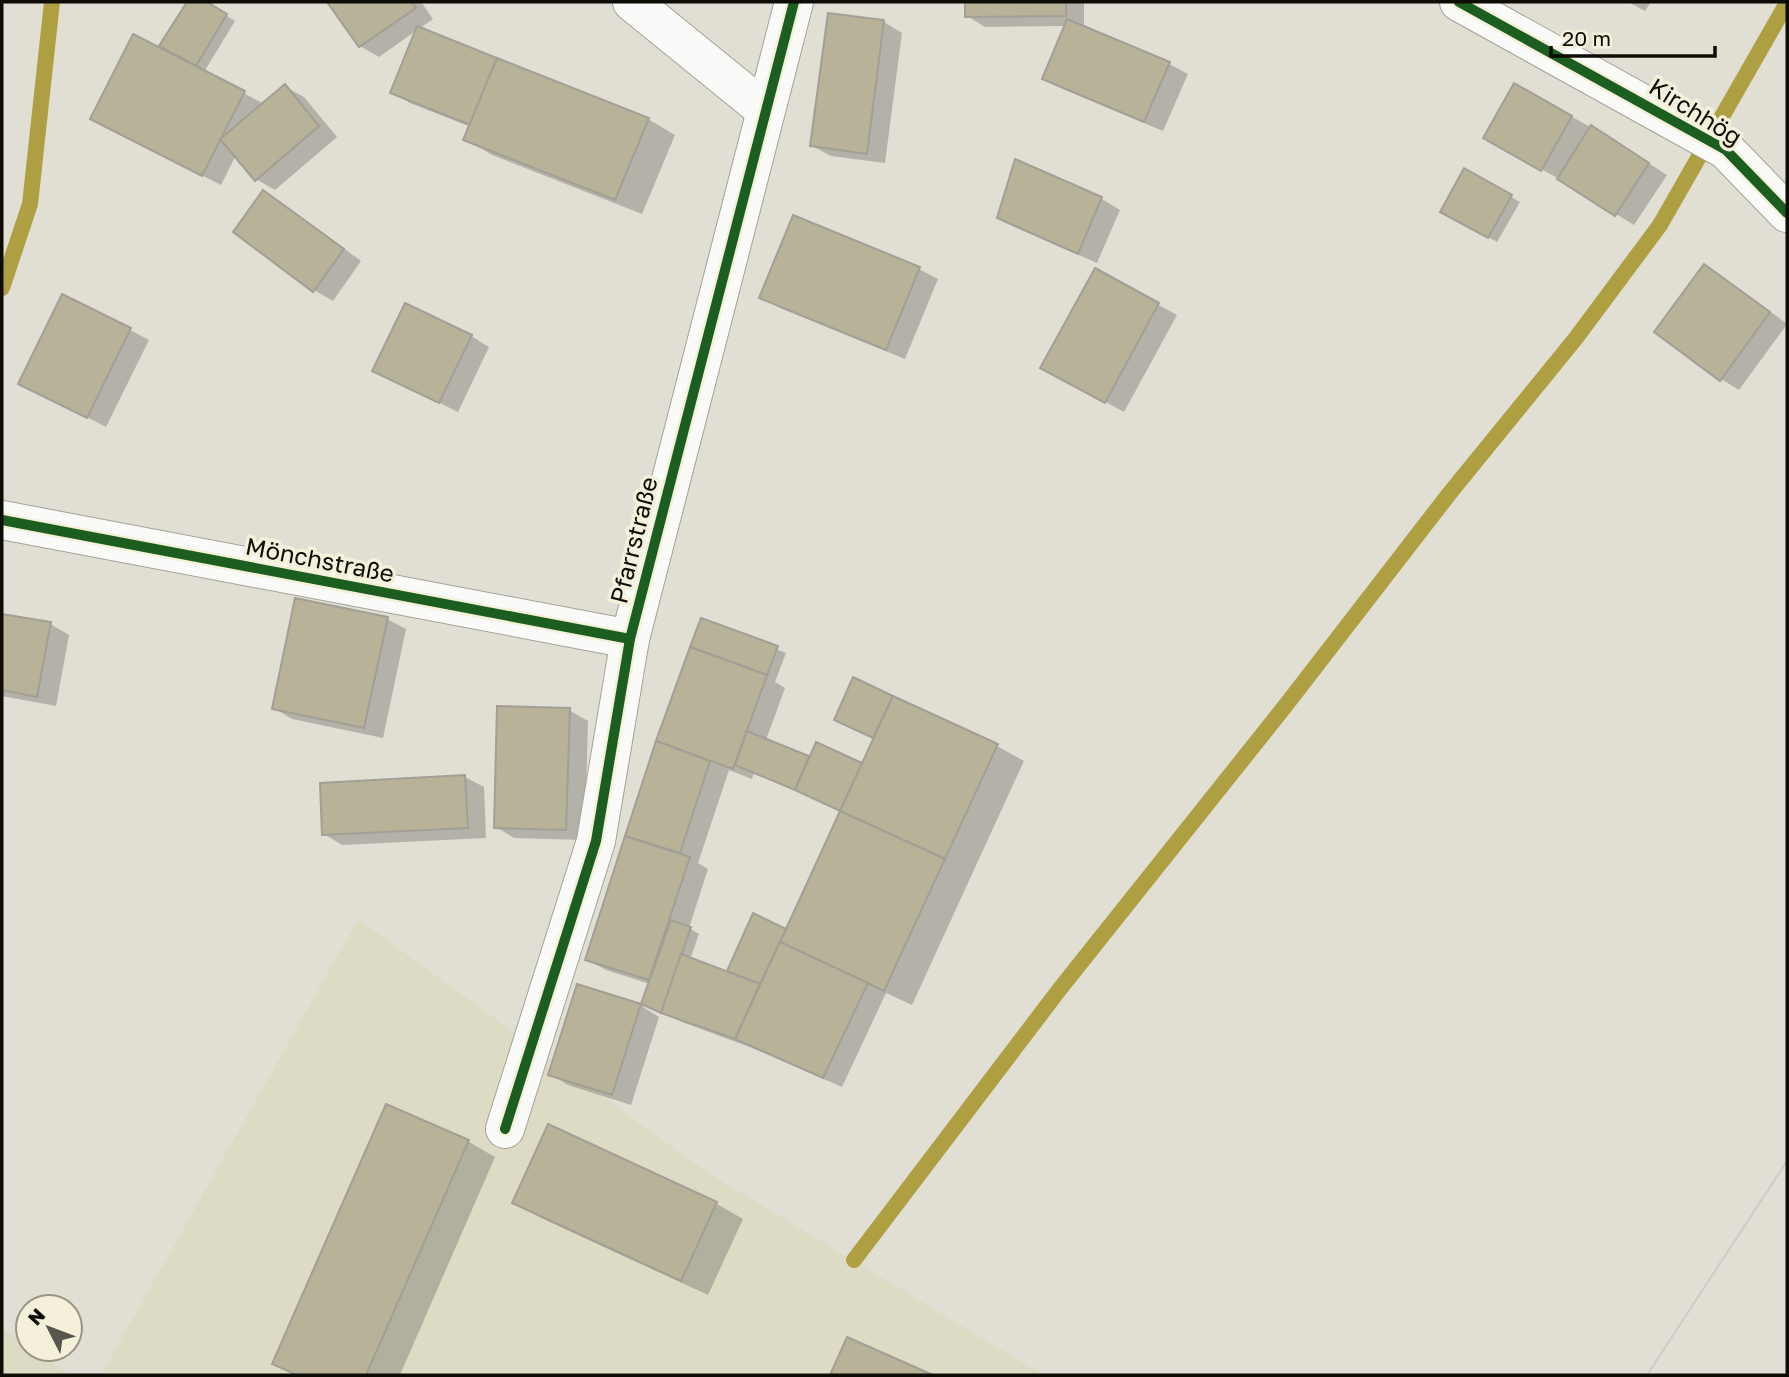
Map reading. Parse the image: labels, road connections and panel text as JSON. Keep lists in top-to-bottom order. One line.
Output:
{"streets":{"street":["Kirchhög","Pfarrstraße","Mönchstraße"]},"crossings":[["Pfarrstraße","Mönchstraße"]],"scale_bar":"20 m","north":"top left"}
